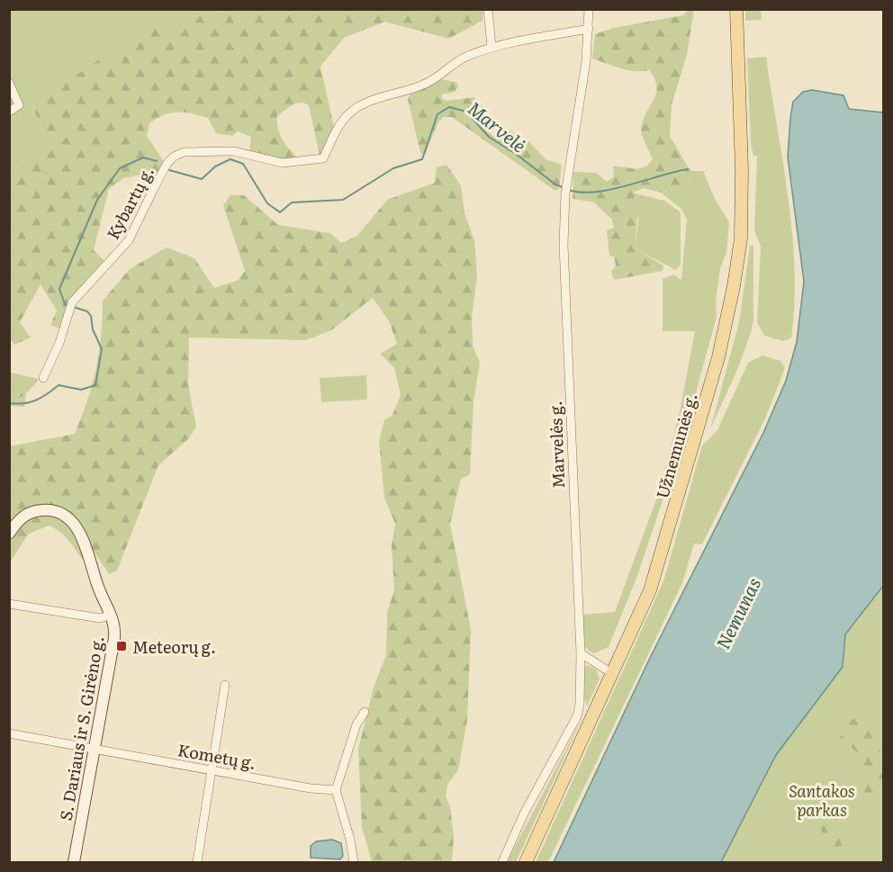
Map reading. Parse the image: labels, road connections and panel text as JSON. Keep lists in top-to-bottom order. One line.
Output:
{"streets":{"main road":["Užnemunės g."],"street":["Kybartų g.","Marvelės g.","S. Dariaus ir S. Girėno g.","Kometų g."]},"crossings":[["Kybartų g.","Marvelės g."],["S. Dariaus ir S. Girėno g.","Kometų g."]],"water":["Marvelė","Nemunas"],"parks":["Santakos parkas"],"places":{"transit":["Meteorų g."]}}
